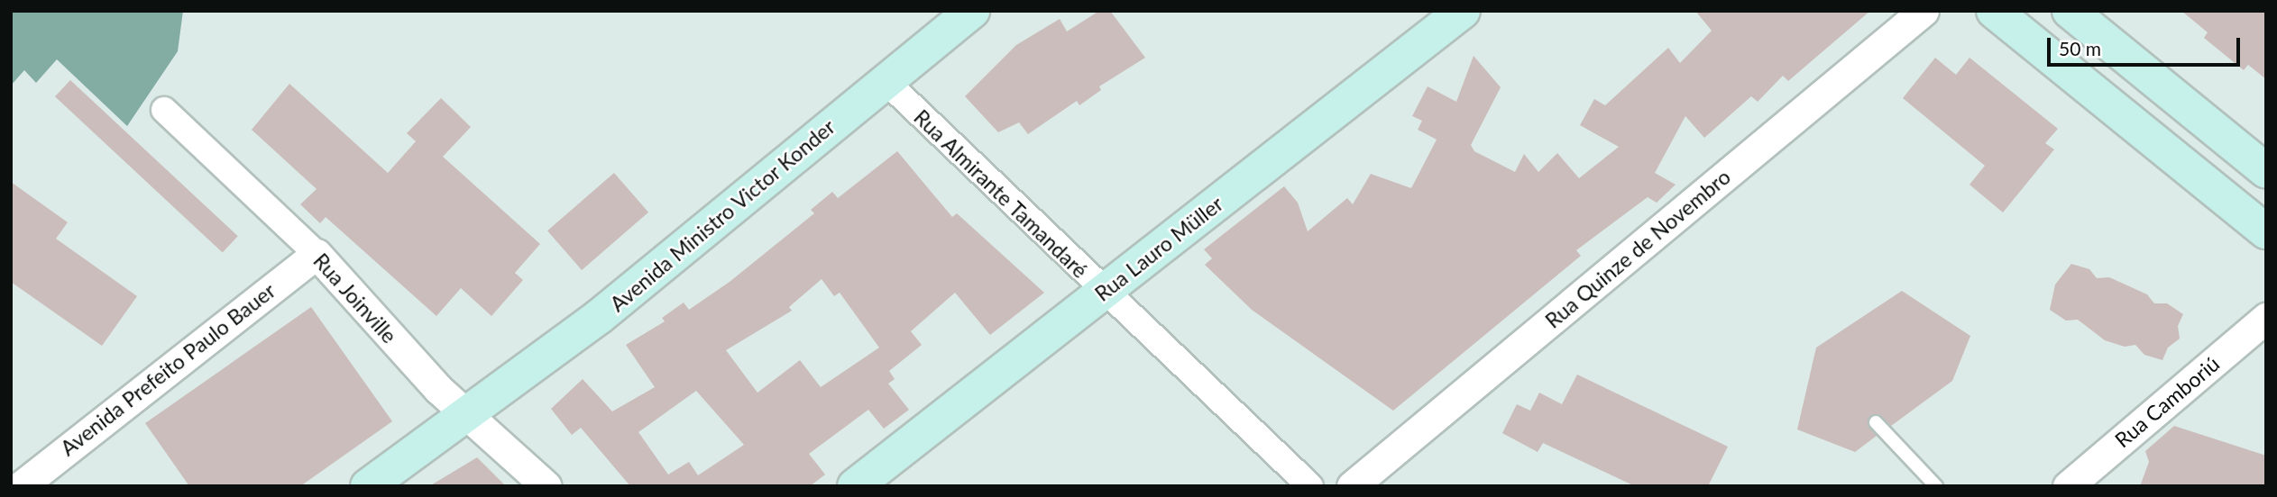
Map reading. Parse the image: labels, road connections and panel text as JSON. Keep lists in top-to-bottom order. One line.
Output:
{"streets":{"main road":["Avenida Ministro Victor Konder","Rua Lauro Müller"],"street":["Rua Almirante Tamandaré","Rua Quinze de Novembro","Rua Joinville","Avenida Prefeito Paulo Bauer","Rua Camboriú"]},"crossings":[["Rua Almirante Tamandaré","Avenida Ministro Victor Konder"],["Rua Almirante Tamandaré","Rua Lauro Müller"],["Avenida Ministro Victor Konder","Rua Joinville"],["Rua Joinville","Avenida Prefeito Paulo Bauer"]],"scale_bar":"50 m"}
